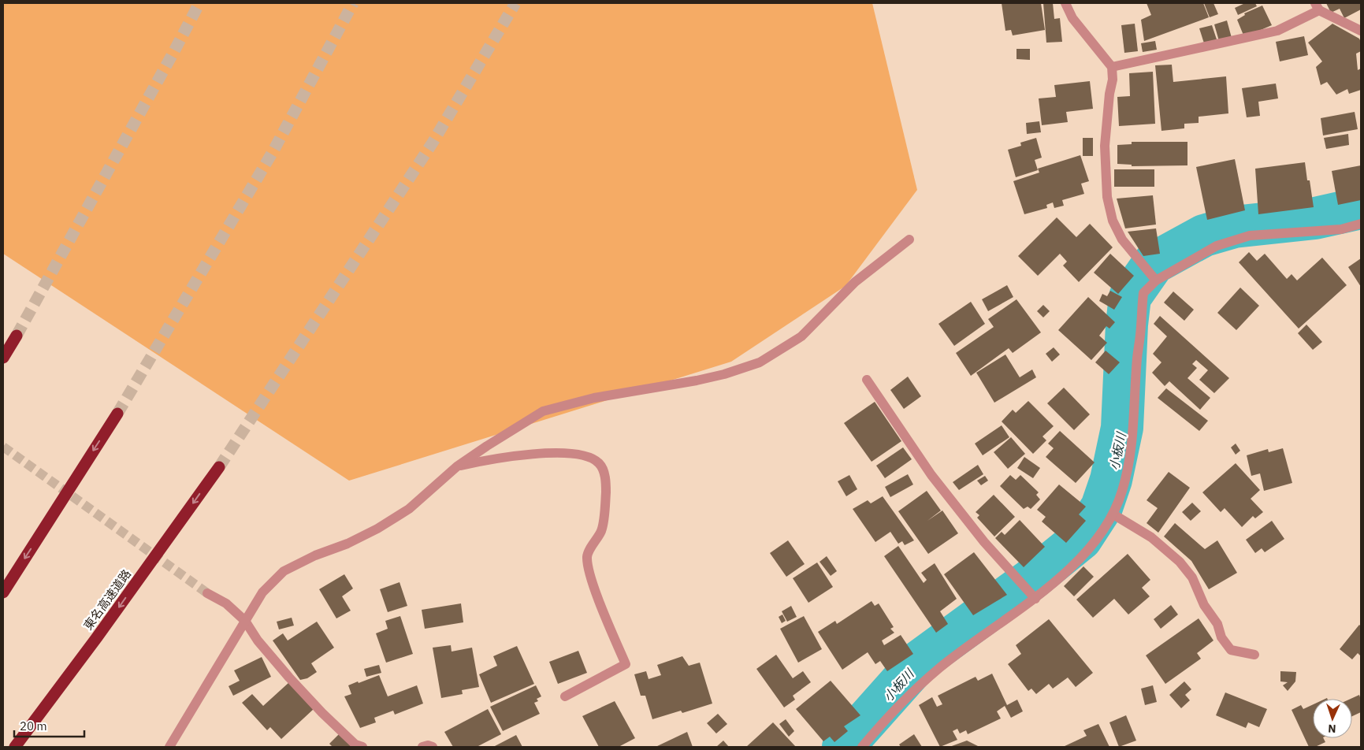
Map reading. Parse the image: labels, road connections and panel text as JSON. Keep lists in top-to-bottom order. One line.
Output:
{"streets":{"highway":["東名高速道路"]},"one_way":["東名高速道路"],"water":["小板川"],"scale_bar":"20 m","north":"bottom"}
